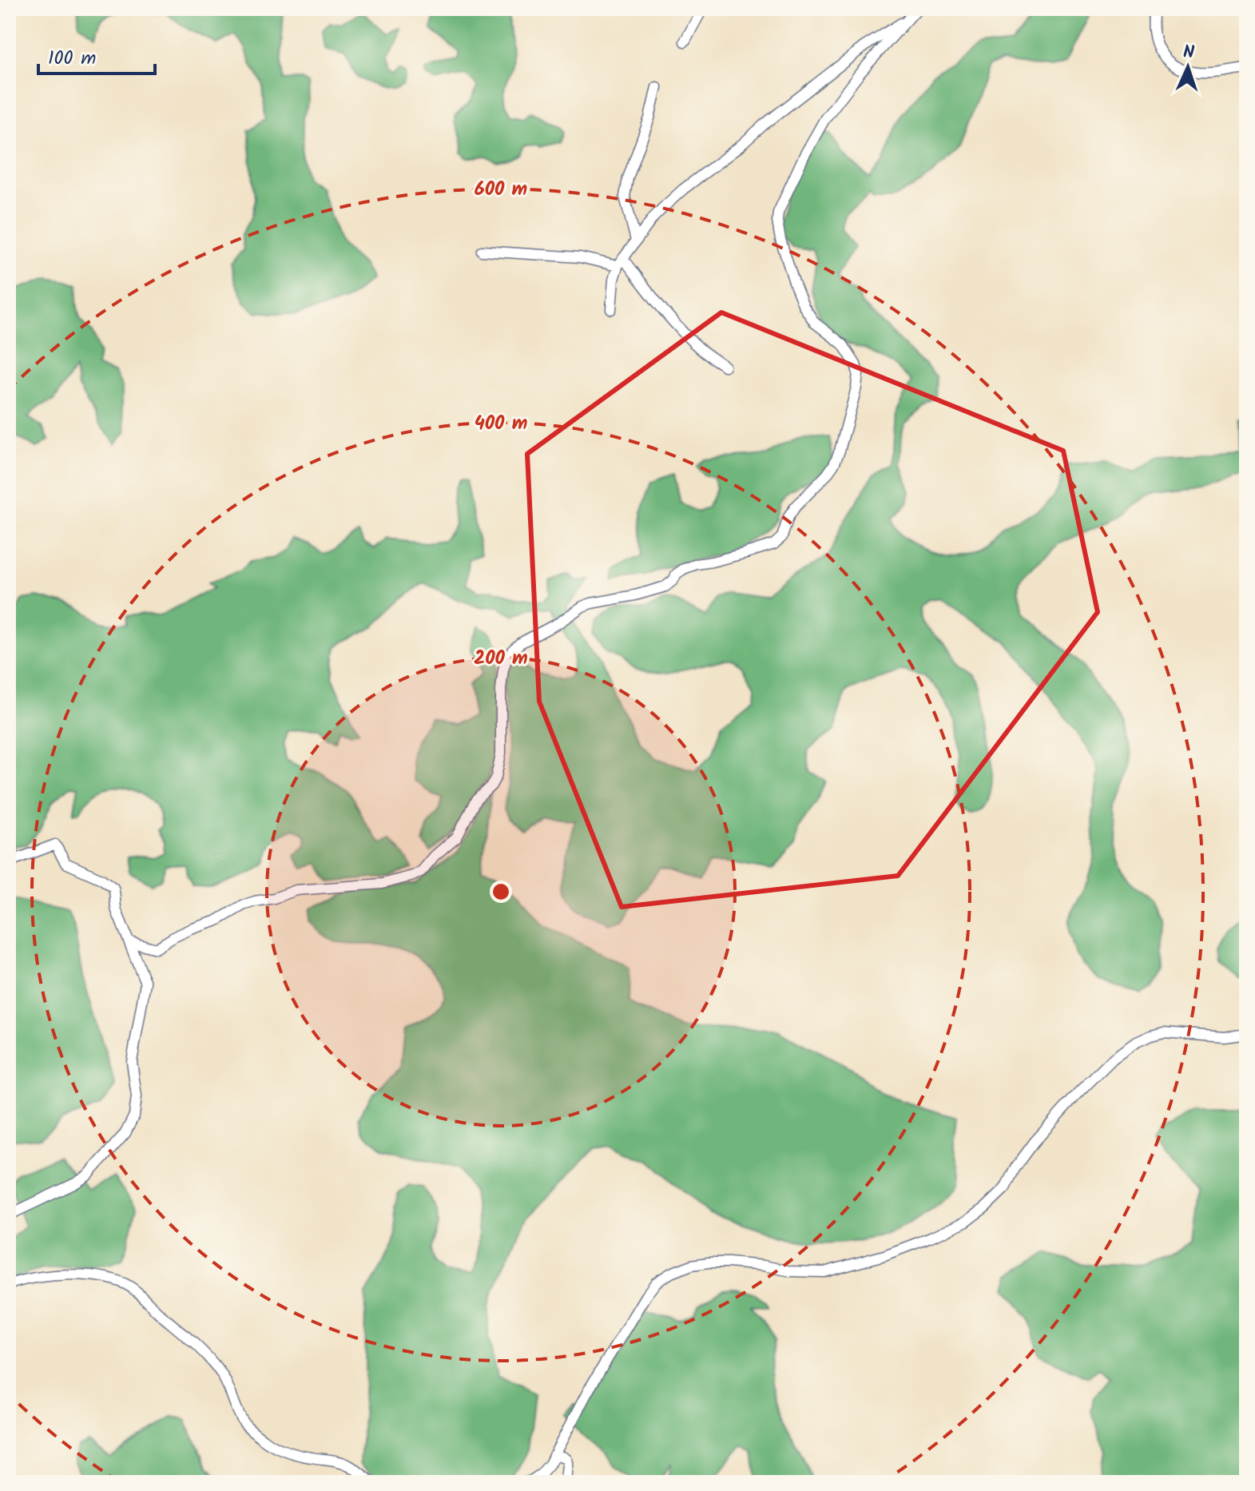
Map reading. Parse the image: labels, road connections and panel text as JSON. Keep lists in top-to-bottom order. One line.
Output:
{"scale_bar":"100 m","north":"top","rings":["600 m","400 m","200 m"]}
